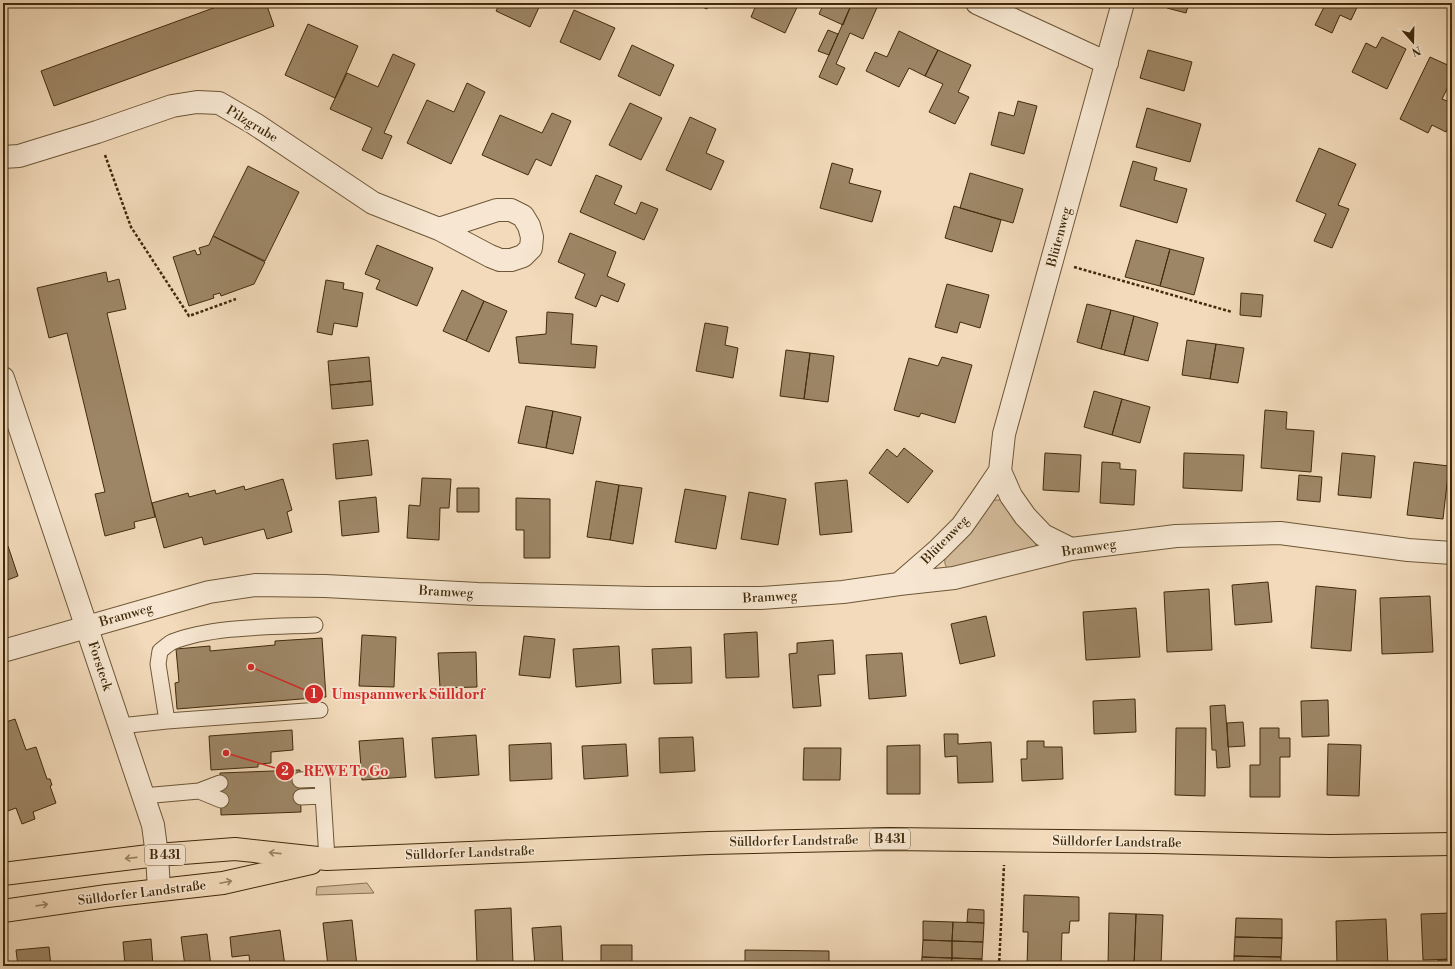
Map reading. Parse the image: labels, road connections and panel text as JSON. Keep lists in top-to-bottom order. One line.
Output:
{"streets":{"main road":["B 431","Sülldorfer Landstraße"],"street":["Pilzgrube","Blütenweg","Bramweg","Forsteck"]},"crossings":[["Blütenweg","Bramweg"],["Bramweg","Forsteck"],["Forsteck","Sülldorfer Landstraße"]],"places":["Umspannwerk Sülldorf","REWE To Go"],"north":"bottom"}
